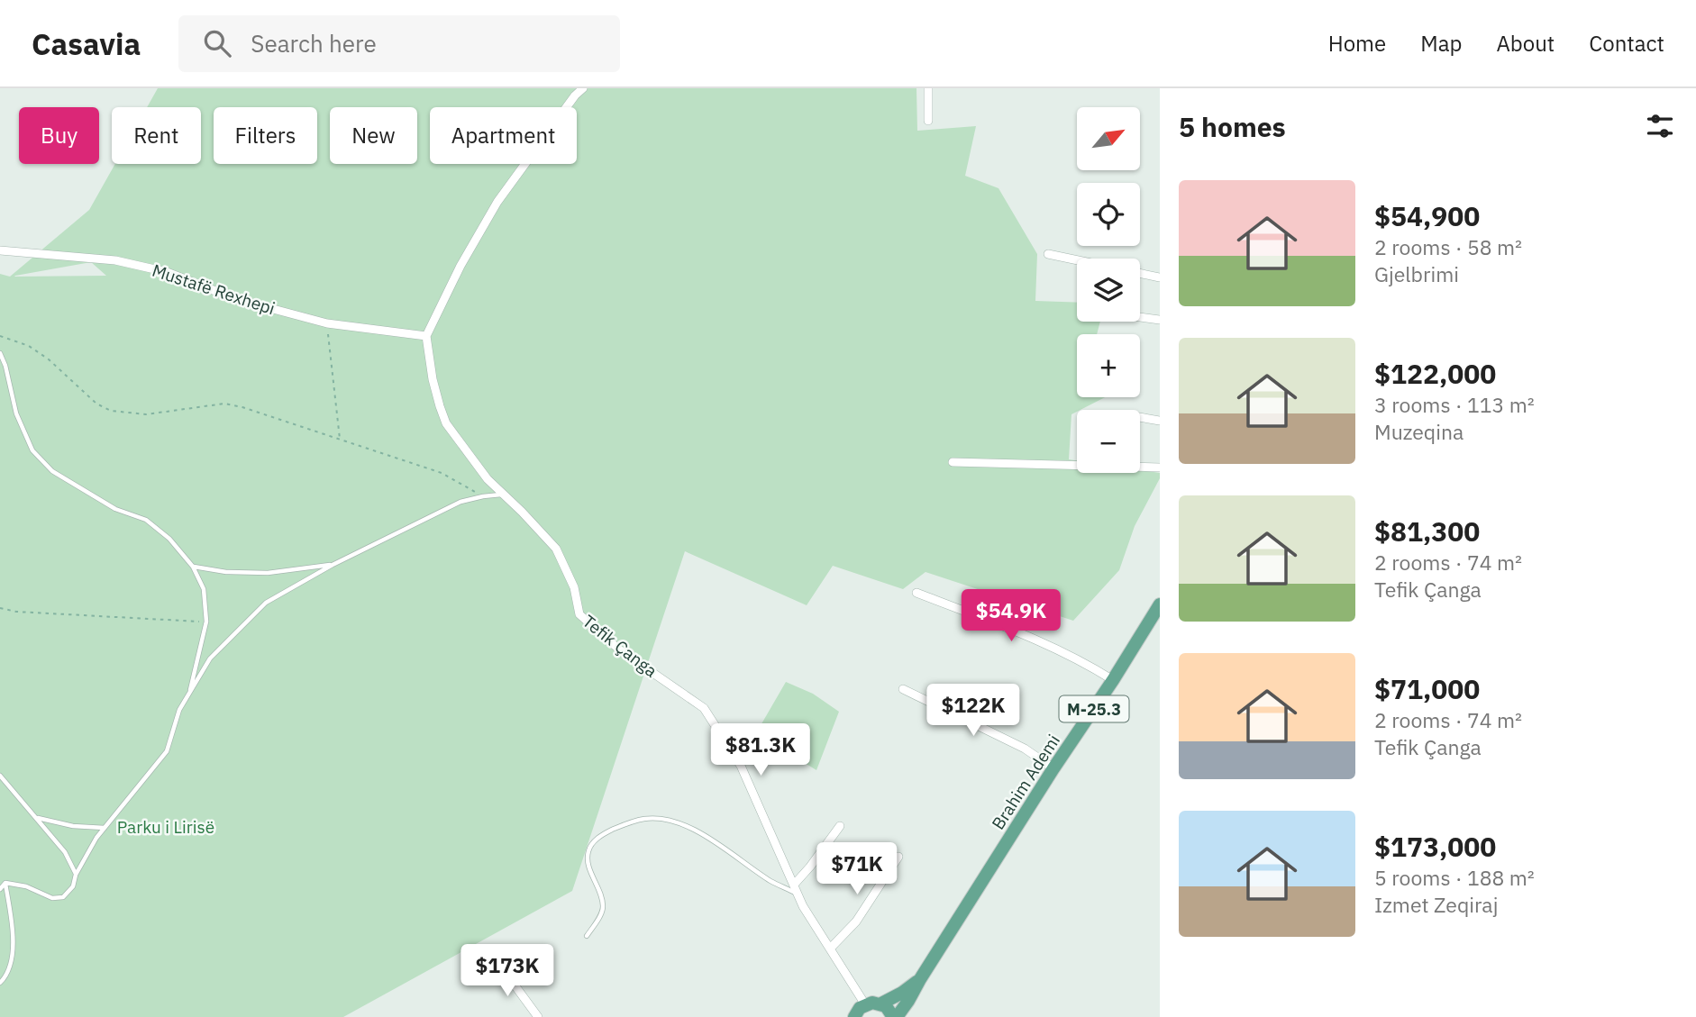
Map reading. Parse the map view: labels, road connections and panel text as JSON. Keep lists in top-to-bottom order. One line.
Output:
{"streets":{"main road":["M-25.3","Brahim Ademi"],"street":["Mustafë Rexhepi","Tefik Çanga"]},"crossings":[["Mustafë Rexhepi","Tefik Çanga"]],"parks":["Parku i Lirisë"],"north":"top right","page":{"header":"Casavia","search":"Search here","nav":["Home","Map","About","Contact"],"heading":"5 homes","map_buttons":["+","−"],"chip":["Buy","Rent","Filters","New","Apartment"],"list":[{"name":"$54,900","note":"2 rooms · 58 m² · Gjelbrimi"},{"name":"$122,000","note":"3 rooms · 113 m² · Muzeqina"},{"name":"$81,300","note":"2 rooms · 74 m² · Tefik Çanga"},{"name":"$71,000","note":"2 rooms · 74 m² · Tefik Çanga"},{"name":"$173,000","note":"5 rooms · 188 m² · Izmet Zeqiraj"}],"price":["$54.9K","$122K","$81.3K","$71K","$173K"]}}
